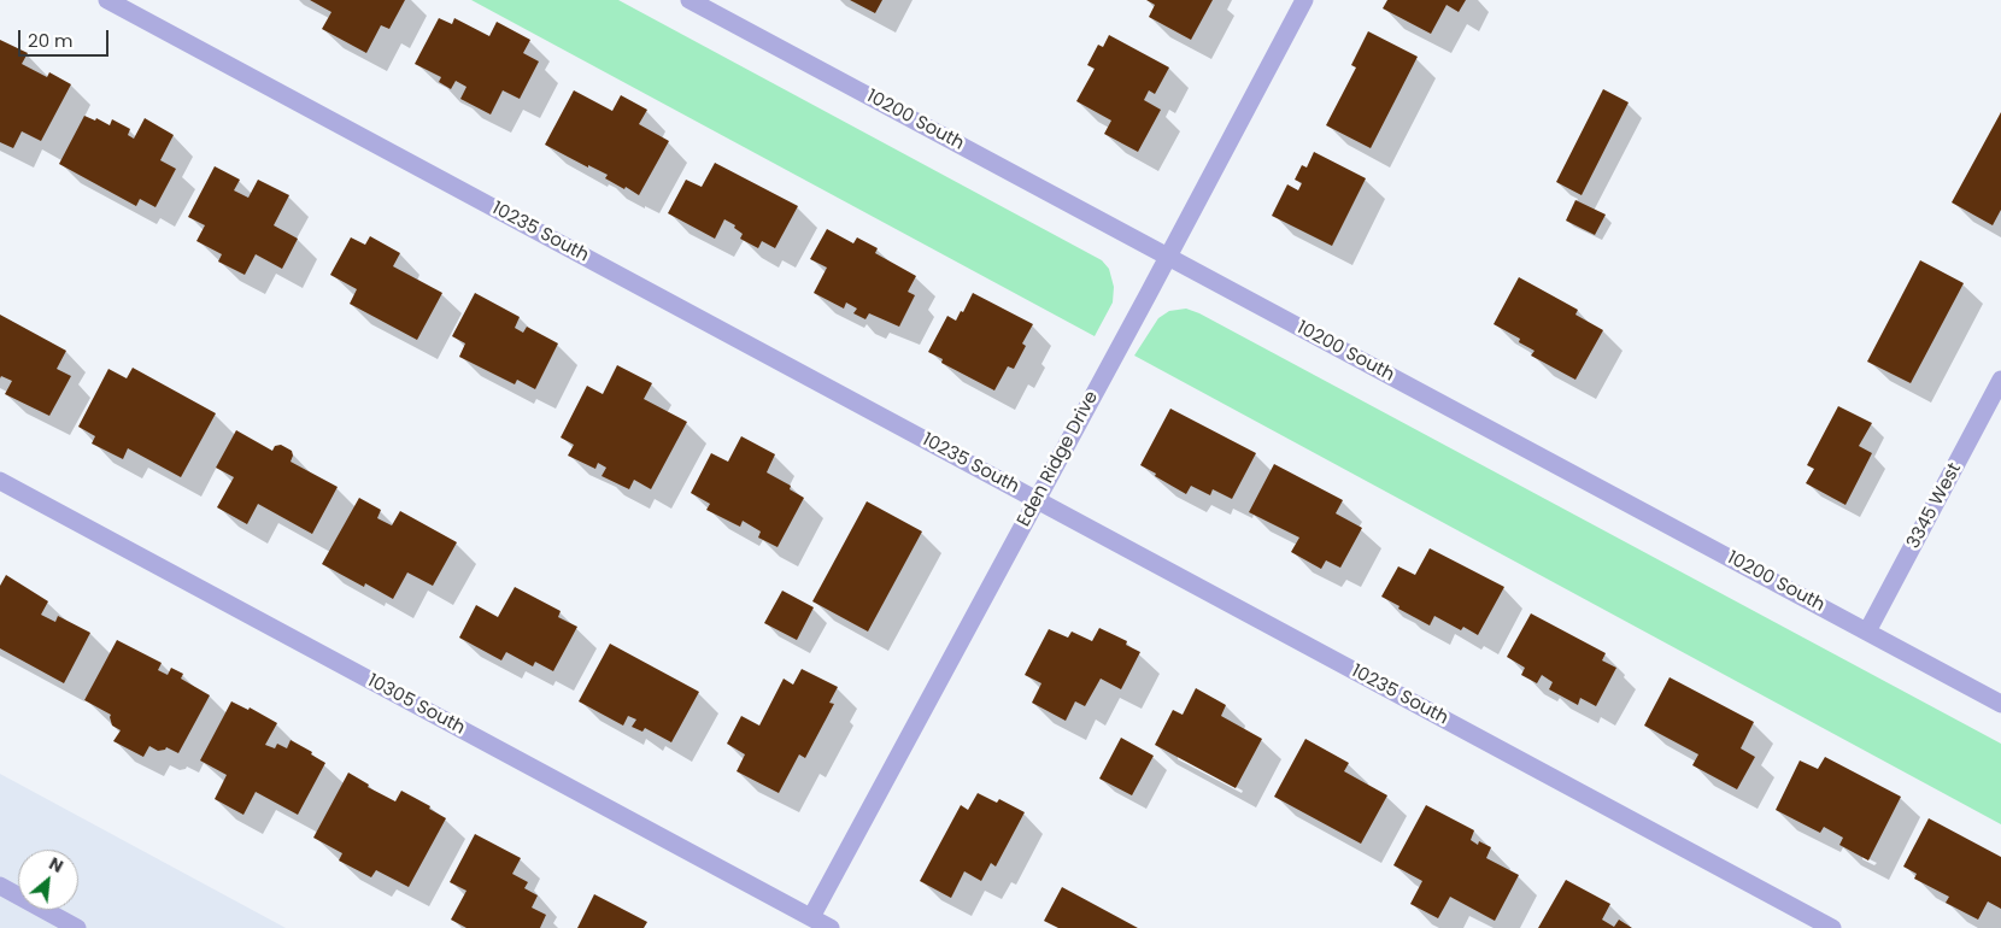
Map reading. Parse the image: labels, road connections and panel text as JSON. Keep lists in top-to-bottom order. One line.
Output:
{"streets":{"street":["10200 South","10235 South","Eden Ridge Drive","3345 West","10305 South"]},"crossings":[["10200 South","Eden Ridge Drive"],["10200 South","3345 West"],["10235 South","Eden Ridge Drive"],["Eden Ridge Drive","10305 South"]],"scale_bar":"20 m","north":"top right"}
